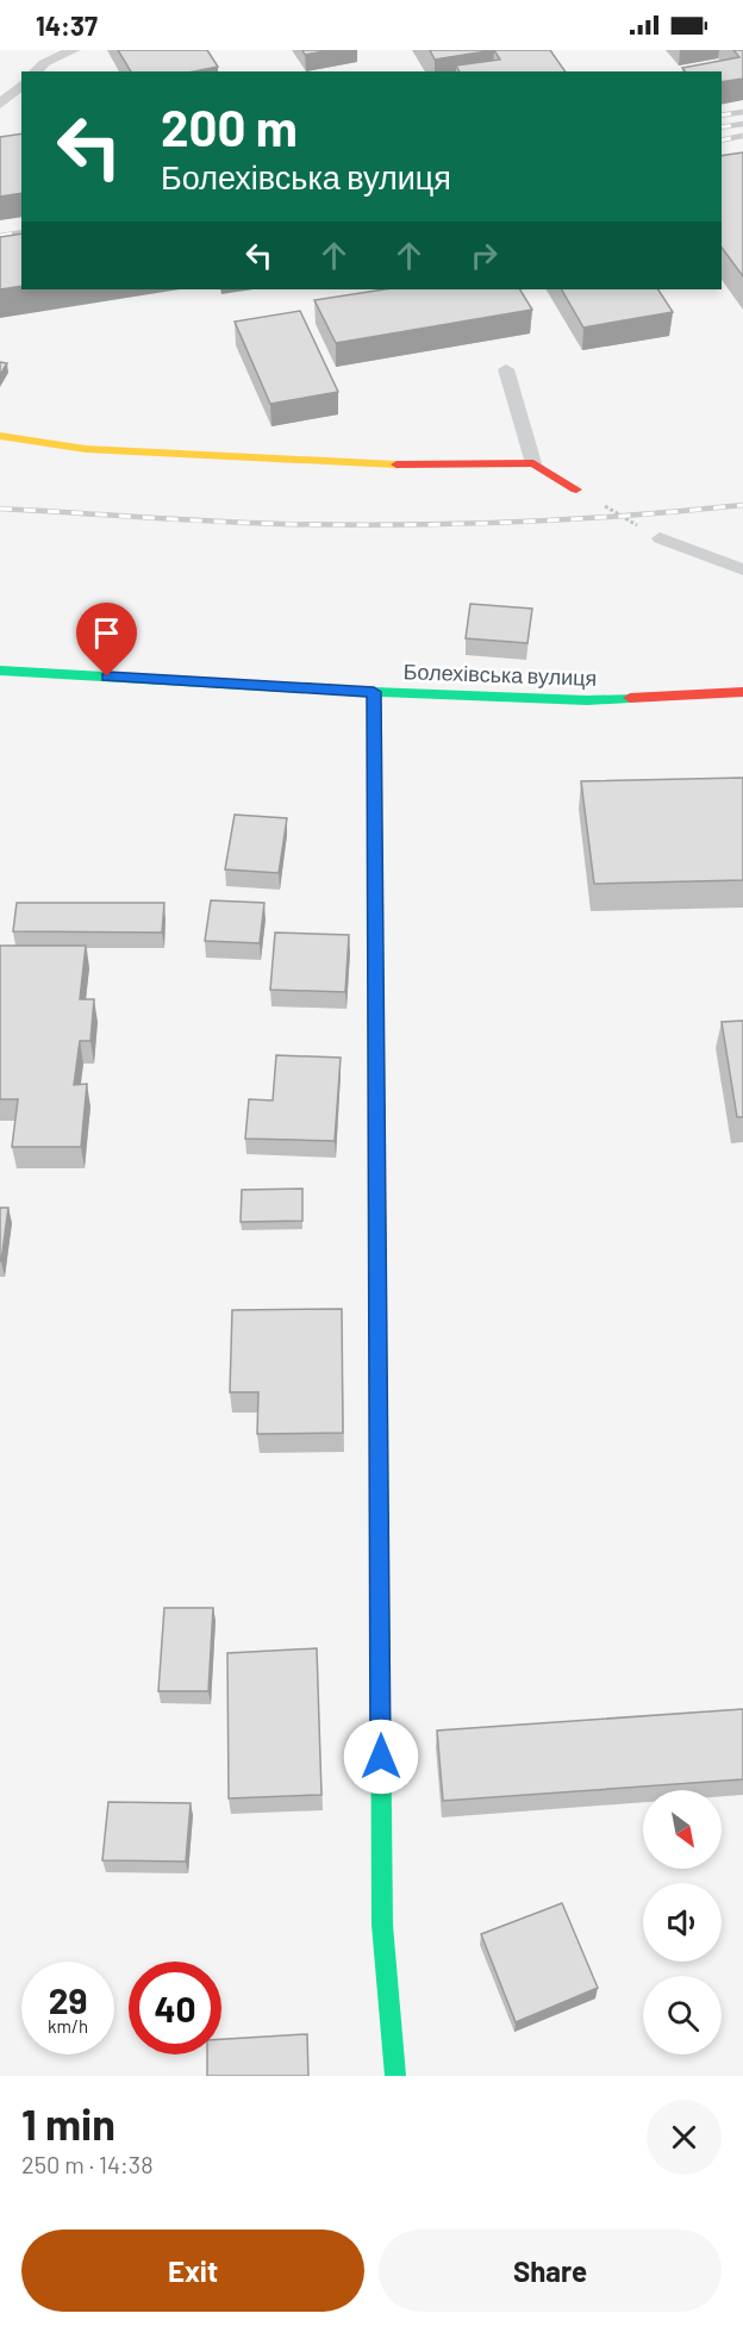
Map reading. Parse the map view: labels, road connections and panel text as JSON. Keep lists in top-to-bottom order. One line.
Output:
{"streets":{"street":["Болехівська вулиця"]},"north":"bottom right","page":{"status":"14:37","turn":["200 m","Болехівська вулиця"],"speed":"29 km/h","limit":"40","heading":["1 min","250 m · 14:38"],"buttons":["Exit","Share"]}}
